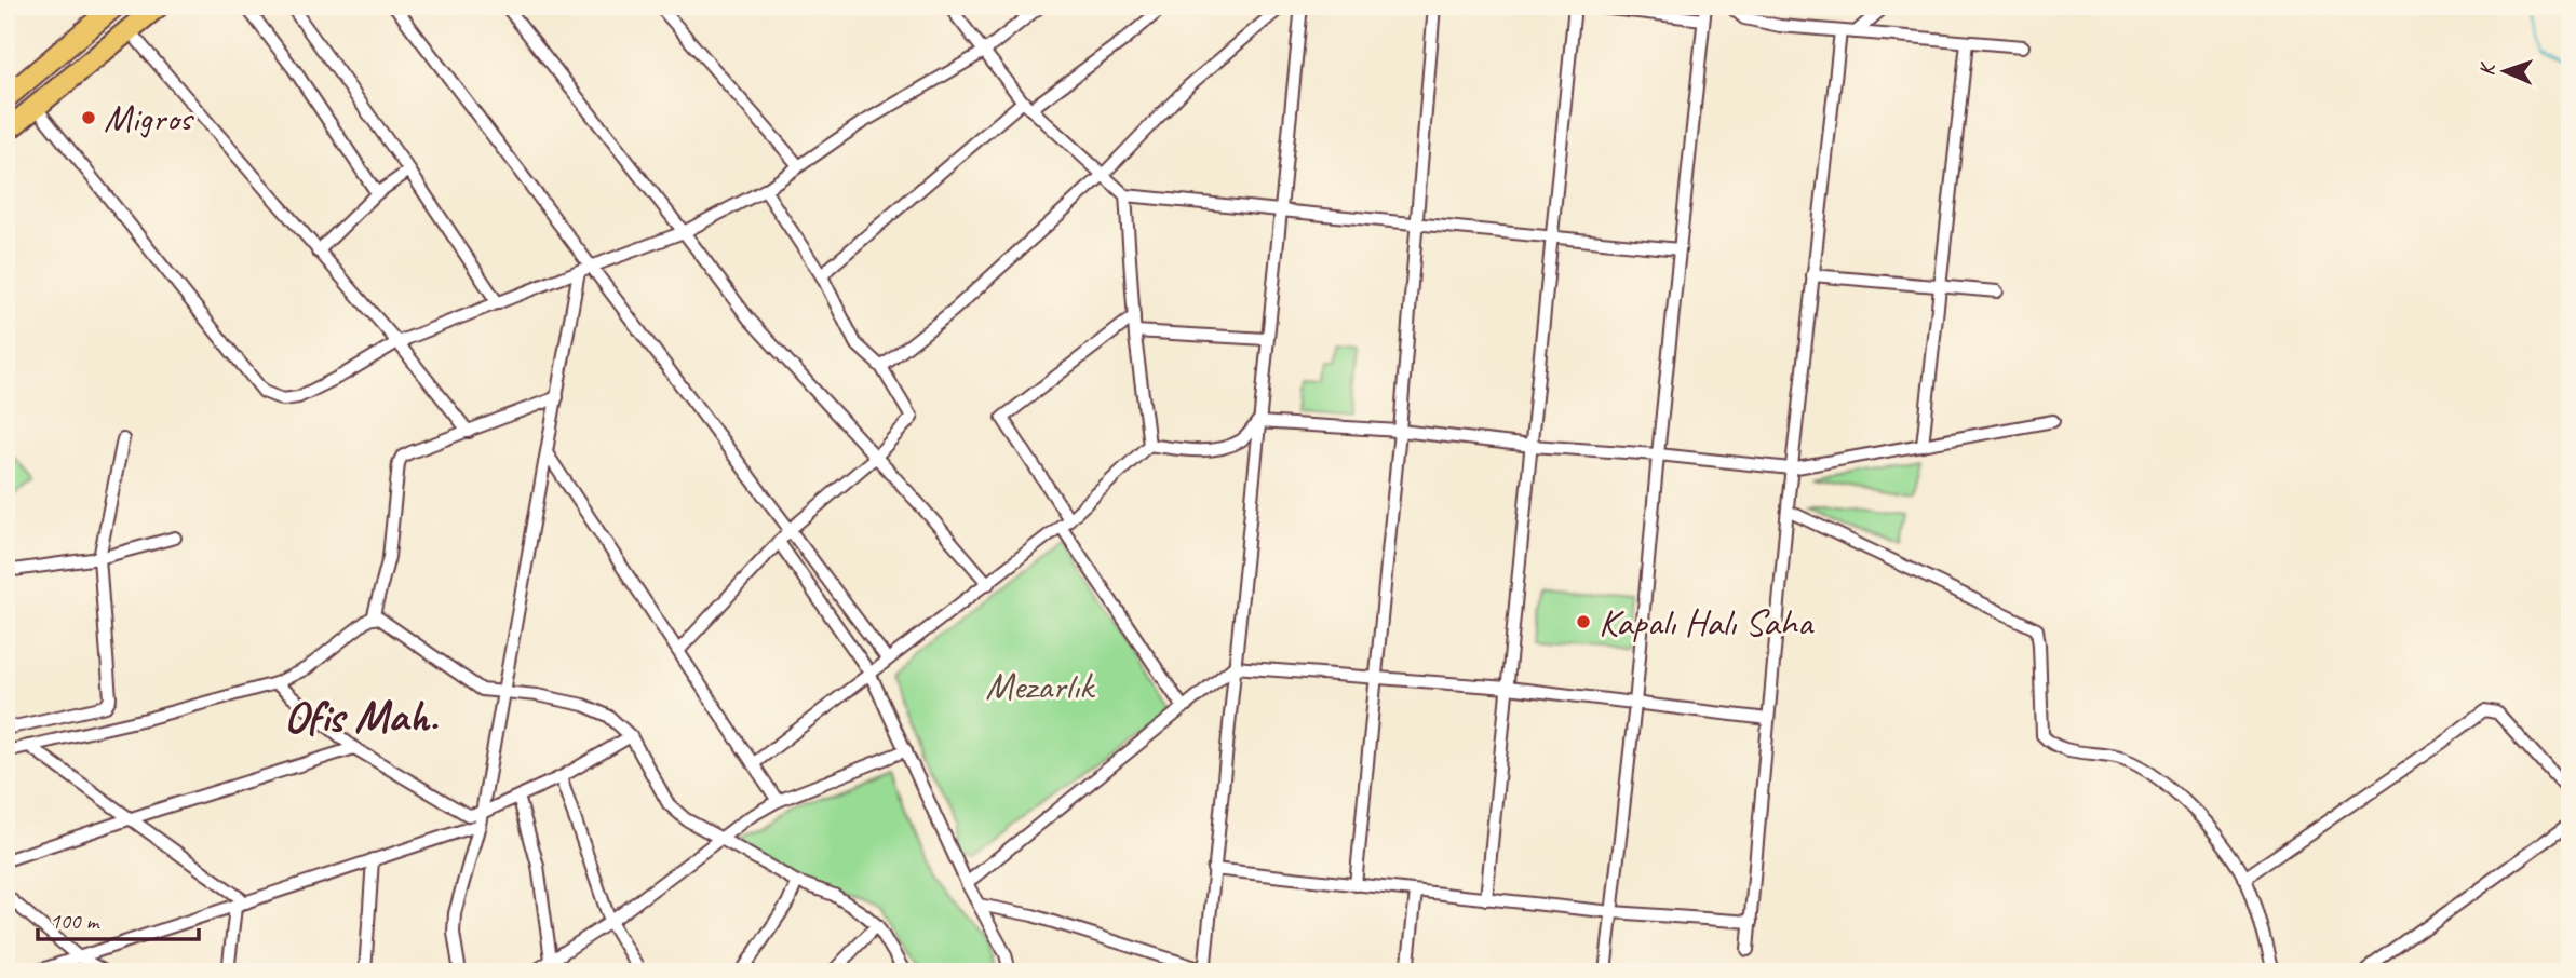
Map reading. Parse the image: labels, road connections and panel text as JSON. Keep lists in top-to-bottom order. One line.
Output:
{"districts":["Ofis Mah."],"parks":["Mezarlık"],"places":["Migros","Kapalı Halı Saha"],"scale_bar":"100 m","north":"left"}
